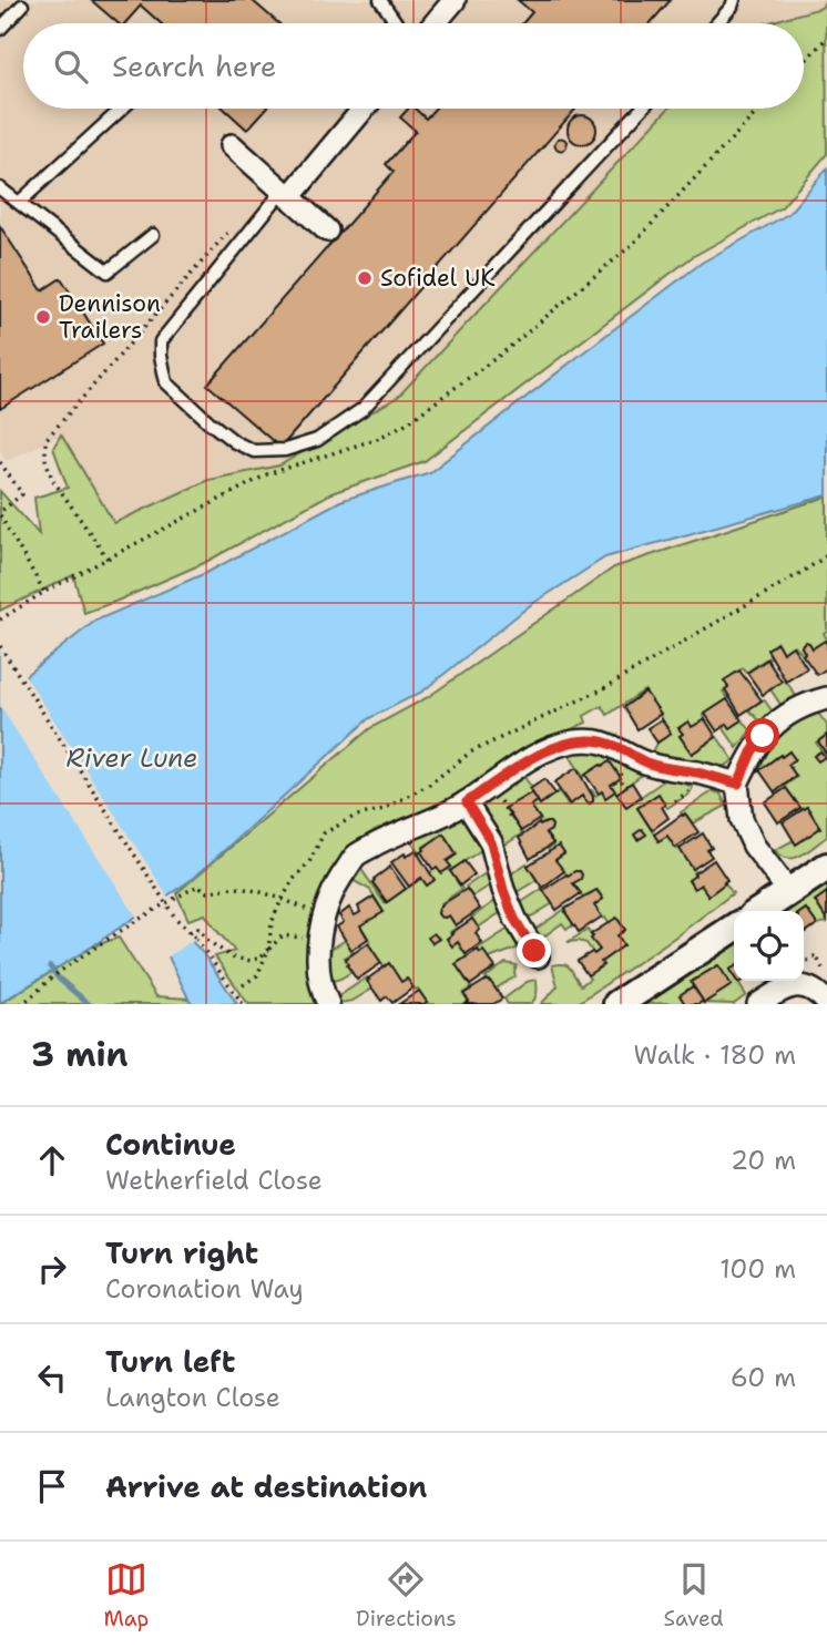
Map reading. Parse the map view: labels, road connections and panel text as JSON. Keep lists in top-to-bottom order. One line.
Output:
{"water":["River Lune"],"places":["Sofidel UK","Dennison Trailers"],"page":{"search":"Search here","heading":["3 min","Walk · 180 m"],"list":[["Continue","Wetherfield Close","20 m"],["Turn right","Coronation Way","100 m"],["Turn left","Langton Close","60 m"],"Arrive at destination"],"nav":["Map","Directions","Saved"]}}
